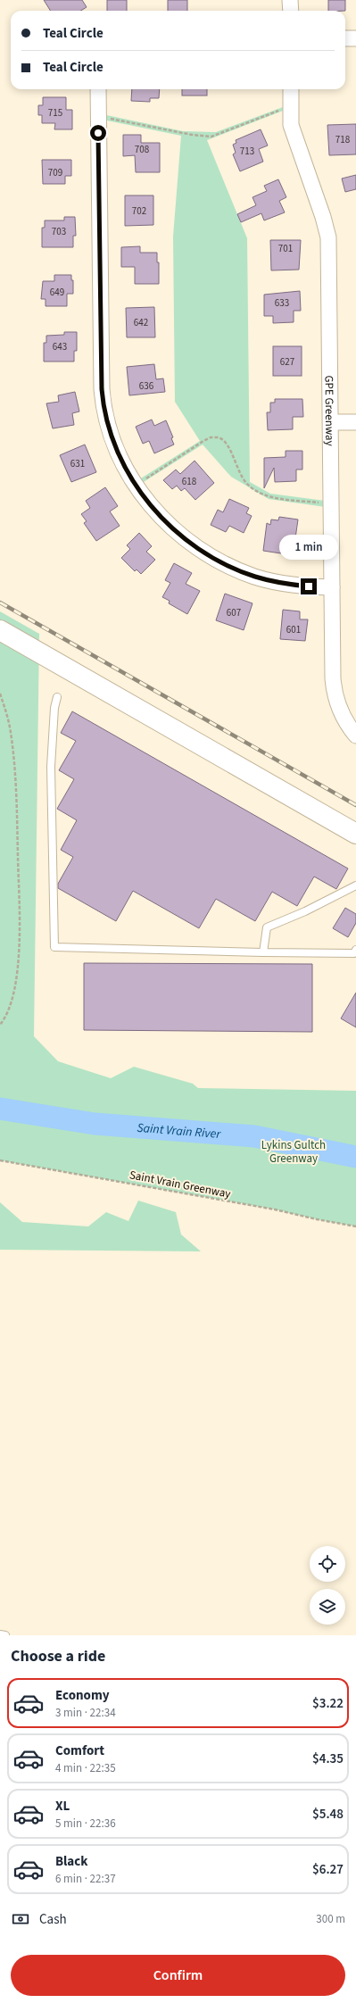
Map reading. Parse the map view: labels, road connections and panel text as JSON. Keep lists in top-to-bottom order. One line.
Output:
{"streets":{"street":["GPE Greenway"],"path":["Saint Vrain Greenway"]},"water":["Saint Vrain River"],"parks":["Lykins Gultch Greenway"],"house_numbers":["715","718","708","713","709","702","703","701","649","633","642","643","627","636","631","618","607","601"],"page":{"banner":["Teal Circle","Teal Circle"],"bubble":"1 min","heading":"Choose a ride","list":[{"name":"Economy","note":"3 min · 22:34","value":"$3.22"},{"name":"Comfort","note":"4 min · 22:35","value":"$4.35"},{"name":"XL","note":"5 min · 22:36","value":"$5.48"},{"name":"Black","note":"6 min · 22:37","value":"$6.27"}],"pay":["Cash","300 m"],"buttons":"Confirm"}}
